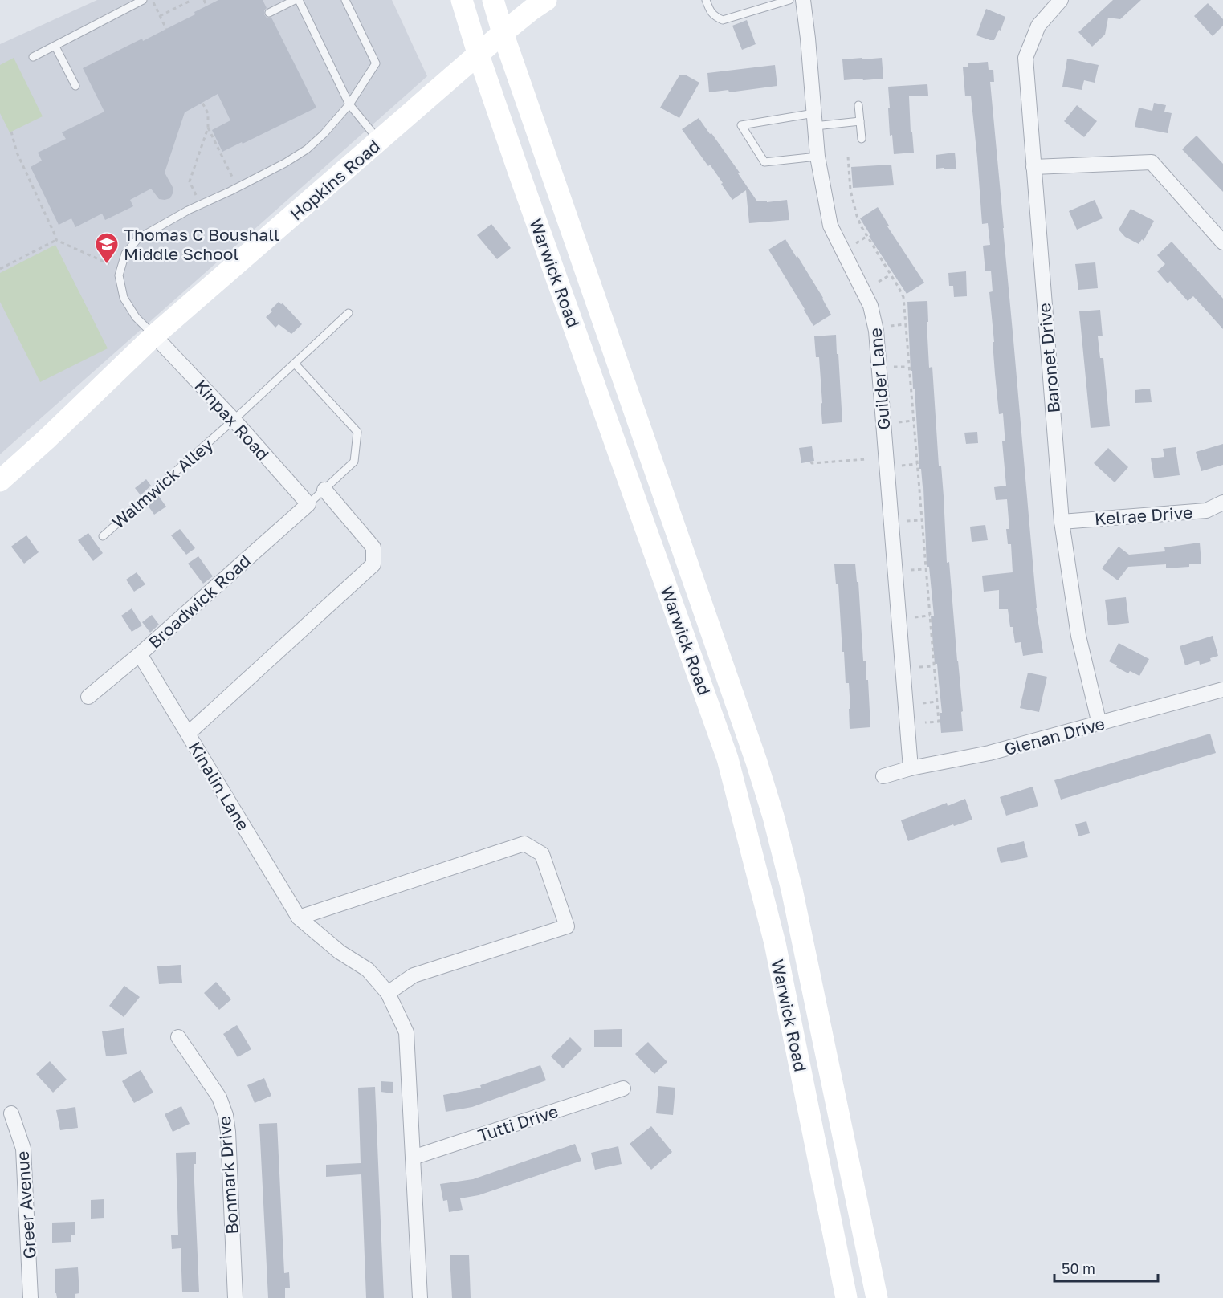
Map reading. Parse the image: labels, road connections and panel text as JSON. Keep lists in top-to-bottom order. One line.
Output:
{"streets":{"main road":["Hopkins Road","Warwick Road"],"street":["Baronet Drive","Guilder Lane","Kinpax Road","Kelrae Drive","Broadwick Road","Glenan Drive","Kinalin Lane","Tutti Drive","Bonmark Drive","Greer Avenue"],"lane":["Walmwick Alley"]},"crossings":[["Hopkins Road","Warwick Road"],["Hopkins Road","Kinpax Road"],["Baronet Drive","Kelrae Drive"],["Baronet Drive","Glenan Drive"],["Guilder Lane","Glenan Drive"],["Kinpax Road","Walmwick Alley"],["Kinpax Road","Broadwick Road"],["Broadwick Road","Kinalin Lane"],["Kinalin Lane","Tutti Drive"]],"places":{"school or university":["Thomas C Boushall Middle School"]},"scale_bar":"50 m"}
